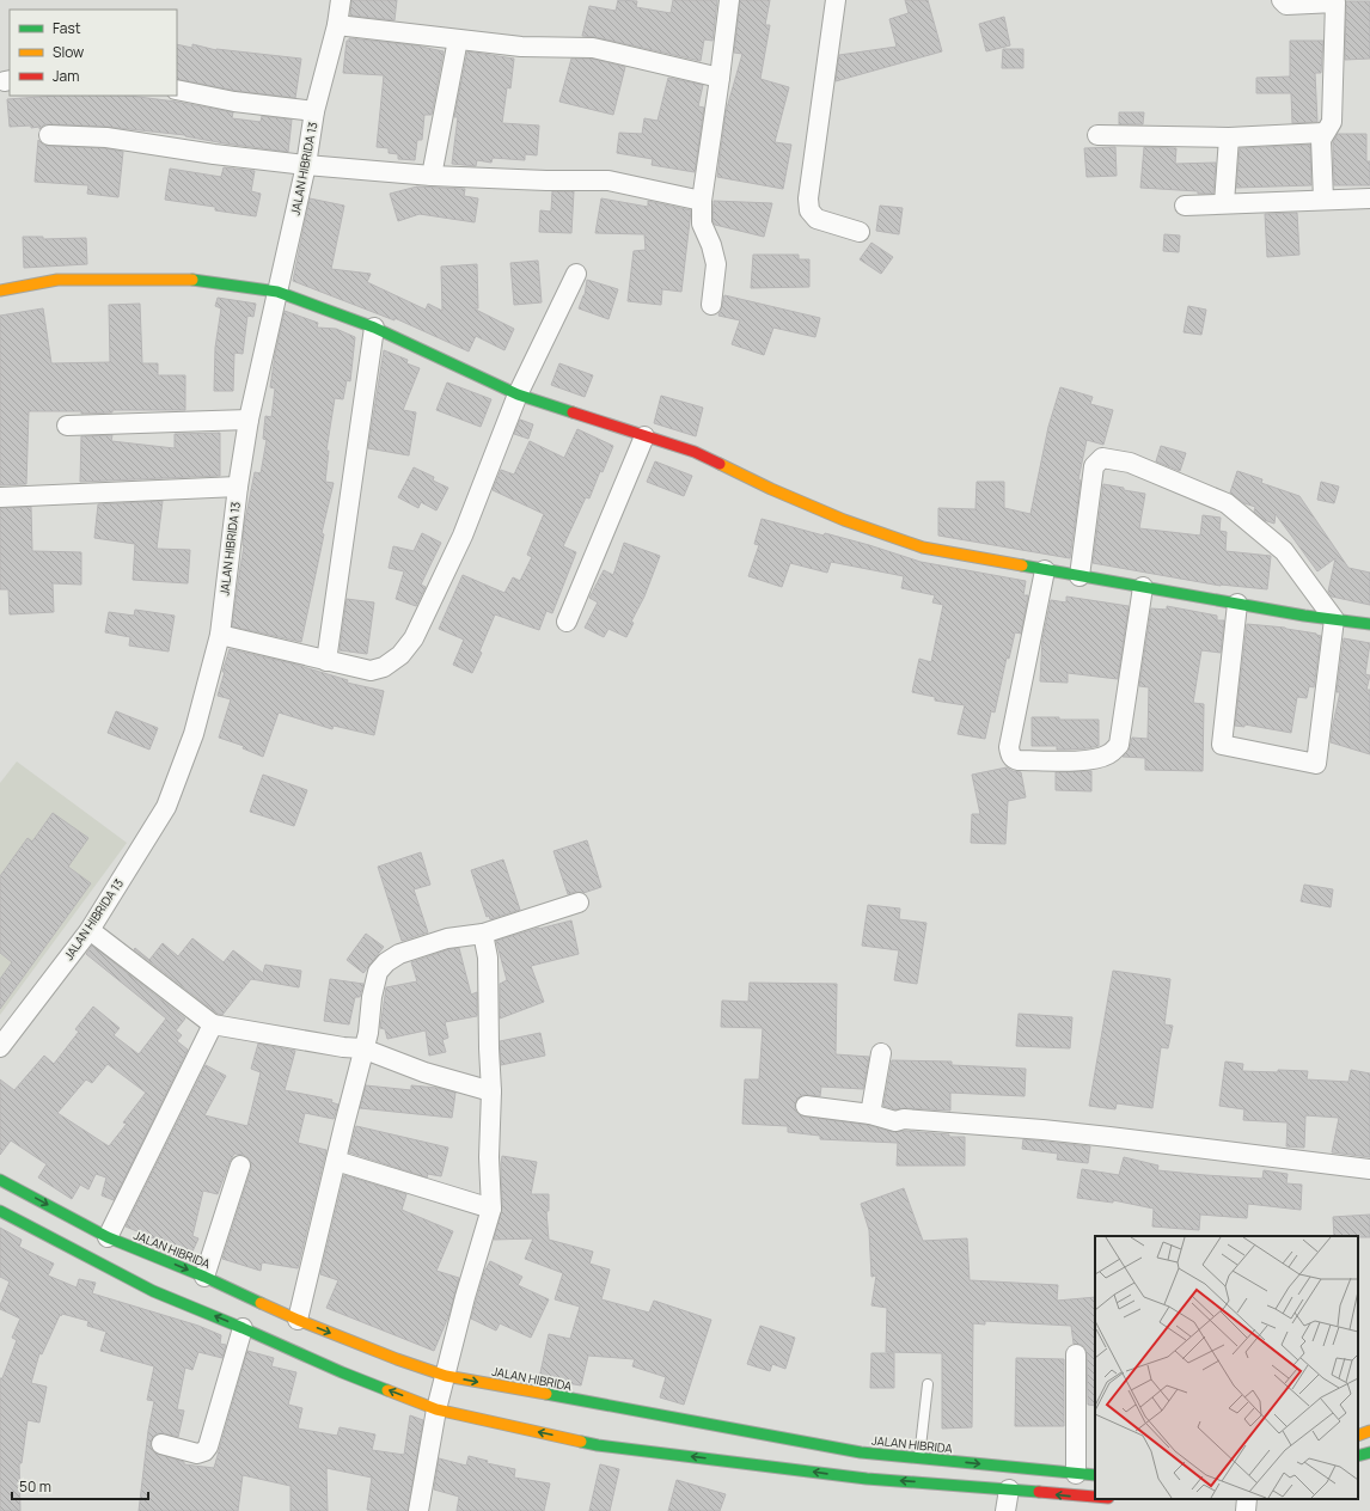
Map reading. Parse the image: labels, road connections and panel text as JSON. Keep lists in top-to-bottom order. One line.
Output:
{"streets":{"main road":["JALAN HIBRIDA"],"street":["JALAN HIBRIDA 13"]},"legend":["Fast","Slow","Jam"],"scale_bar":"50 m"}
